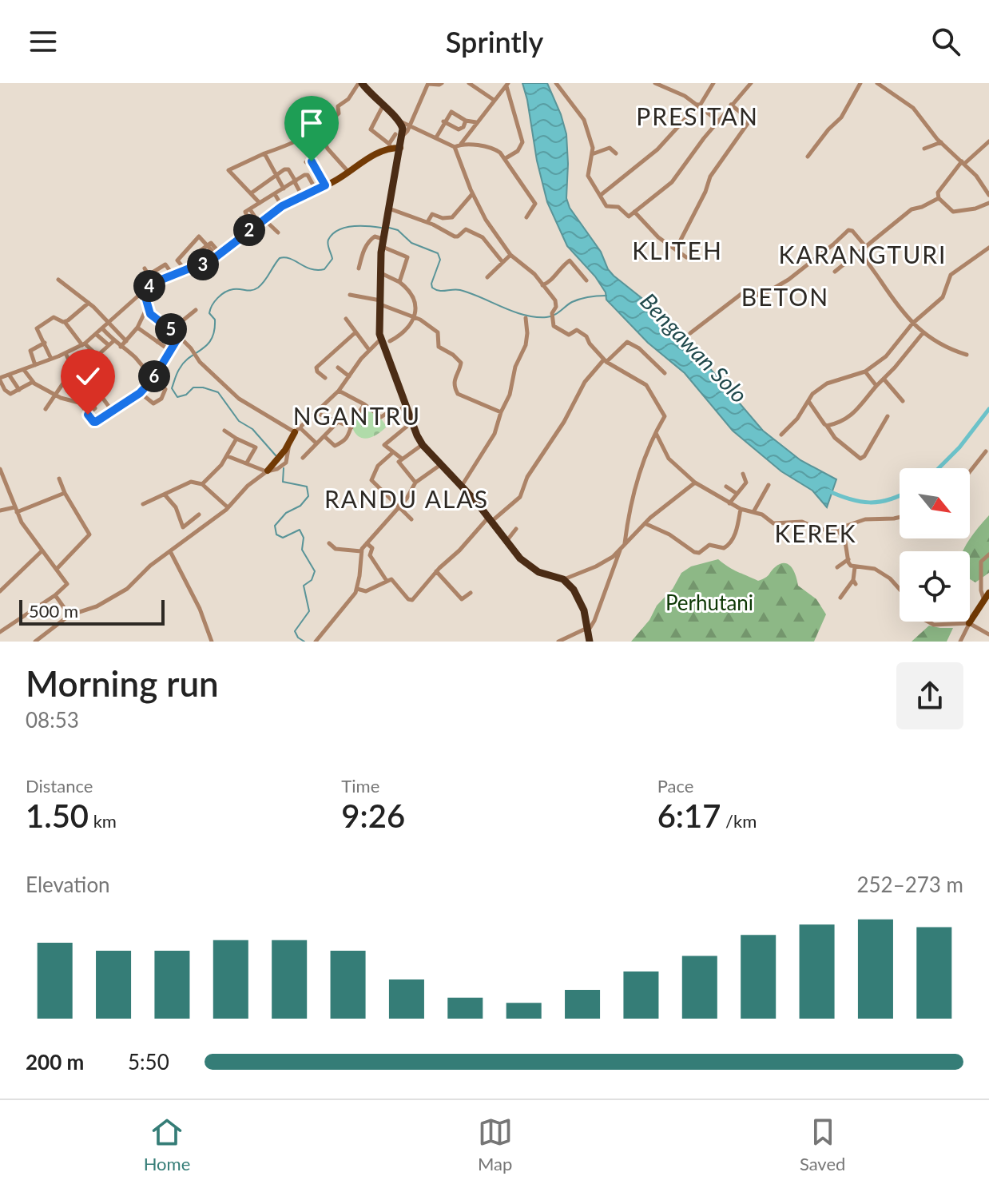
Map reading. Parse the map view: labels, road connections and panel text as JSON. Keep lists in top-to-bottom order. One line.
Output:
{"districts":["PRESITAN","KLITEH","KARANGTURI","BETON","NGANTRU","RANDU ALAS","KEREK"],"water":["Bengawan Solo"],"parks":["Perhutani"],"scale_bar":"500 m","north":"bottom right","page":{"header":"Sprintly","pins":["2","3","4","5","6"],"scale":"500 m","heading":["Morning run","08:53"],"stats":[["Distance","1.50 km"],["Time","9:26"],["Pace","6:17 /km"]],"chart":["Elevation","252–273 m"],"list":[{"name":"200 m","note":"5:50"}],"tabs":["Home","Map","Saved"]}}
